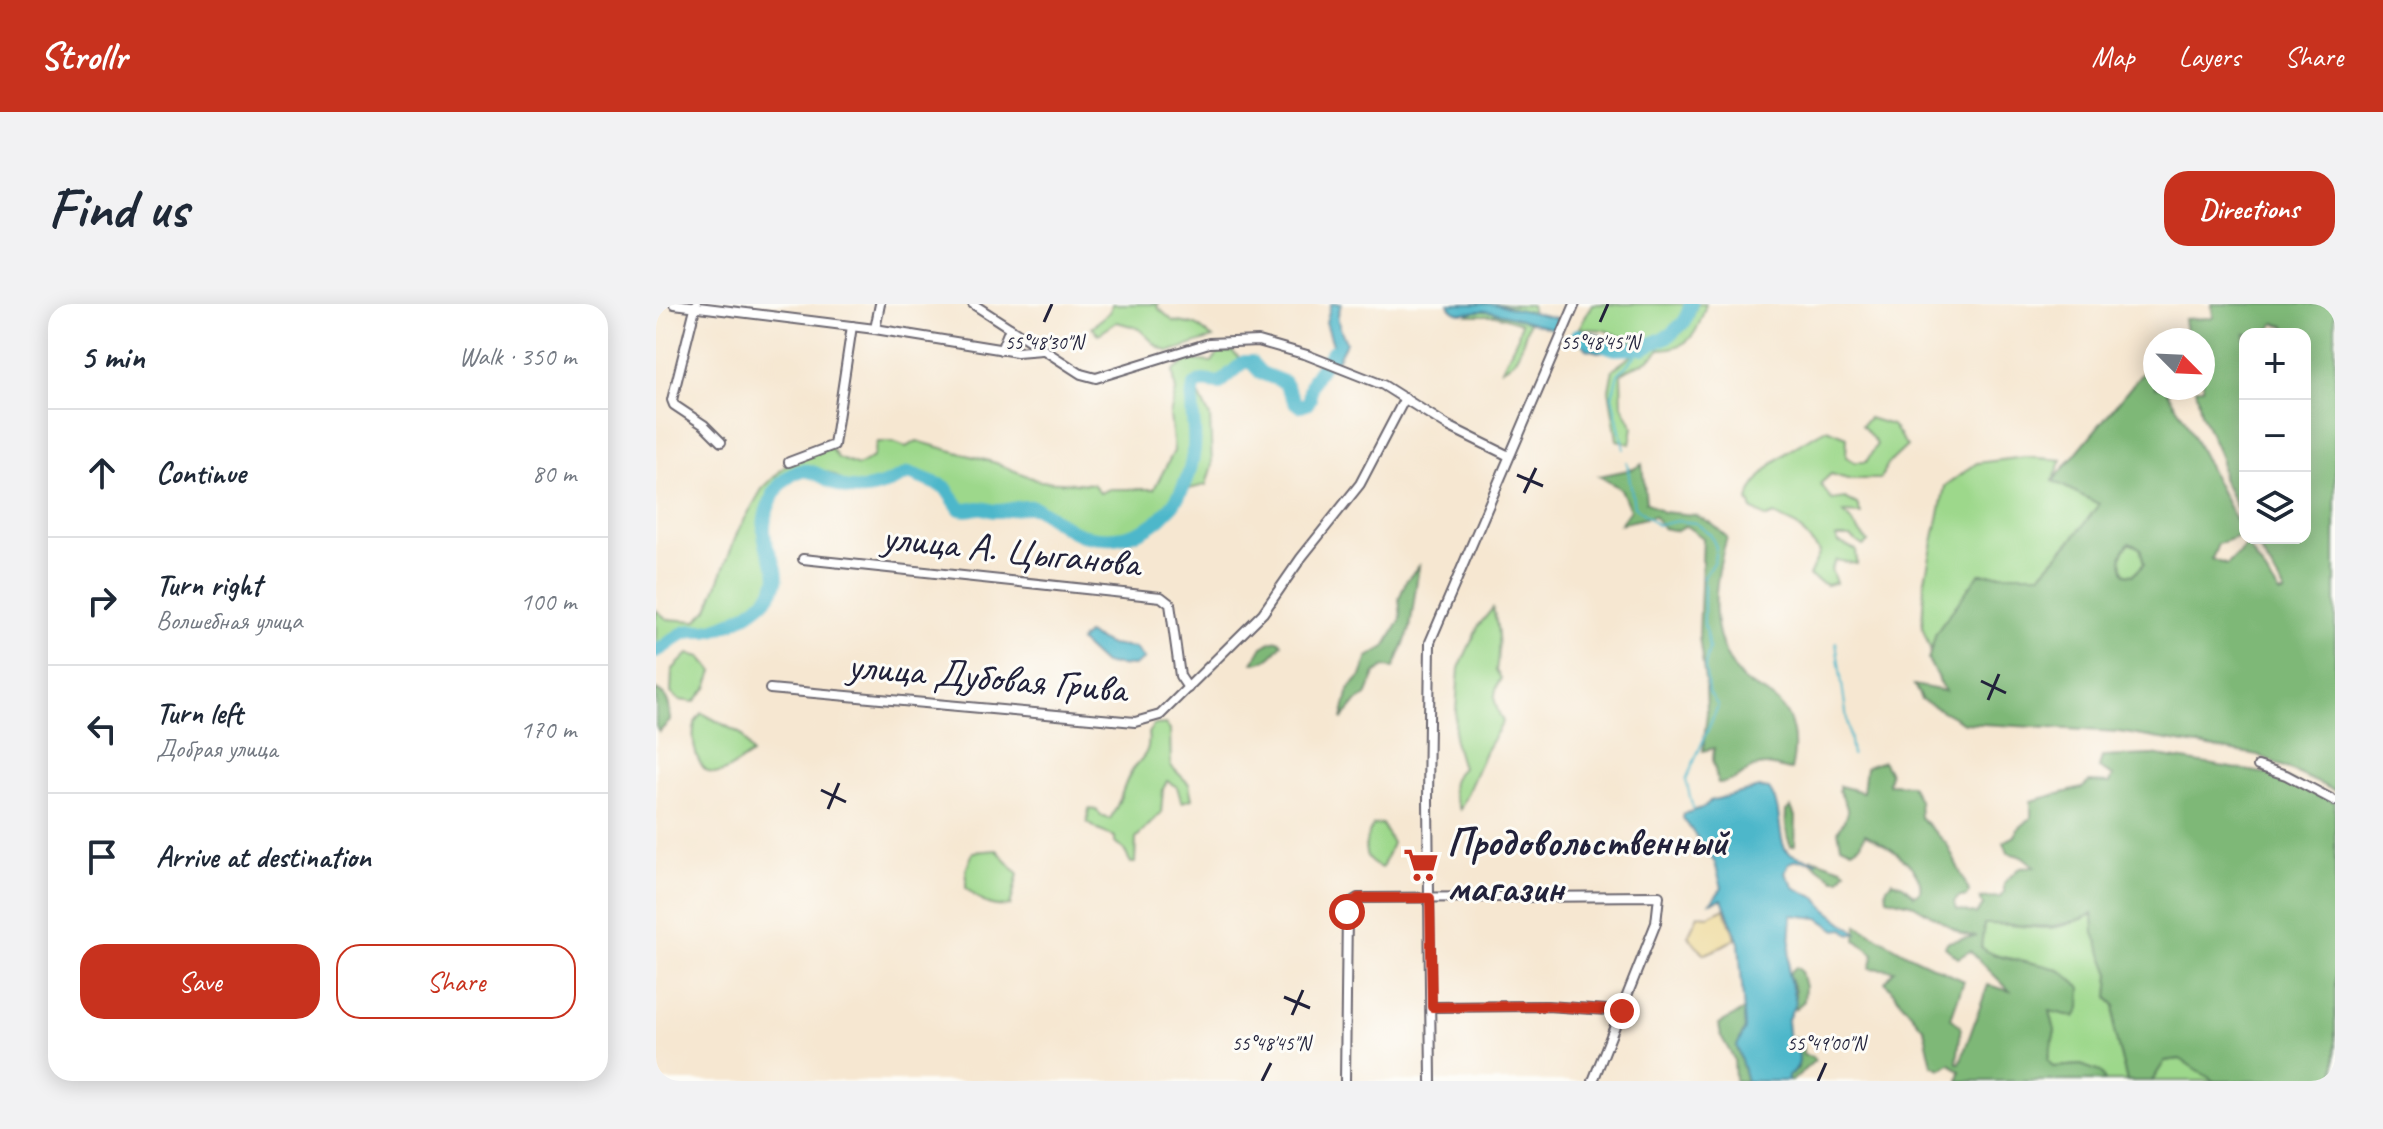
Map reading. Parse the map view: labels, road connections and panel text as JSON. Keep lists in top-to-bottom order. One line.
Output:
{"streets":{"street":["улица А. Цыганова","улица Дубовая Грива"]},"crossings":[["улица А. Цыганова","улица Дубовая Грива"]],"places":{"supermarket":["Продовольственный магазин"]},"north":"bottom right","page":{"header":"Strollr","nav":["Map","Layers","Share"],"buttons":["Directions",["Save","Share"]],"title":"Find us","heading":["5 min","Walk · 350 m"],"map_buttons":["+","−"],"list":[["Continue","80 m"],["Turn right","Волшебная улица","100 m"],["Turn left","Добрая улица","170 m"],"Arrive at destination"]},"coordinates":["55°48'30\"N","55°48'45\"N","55°49'00\"N"]}
